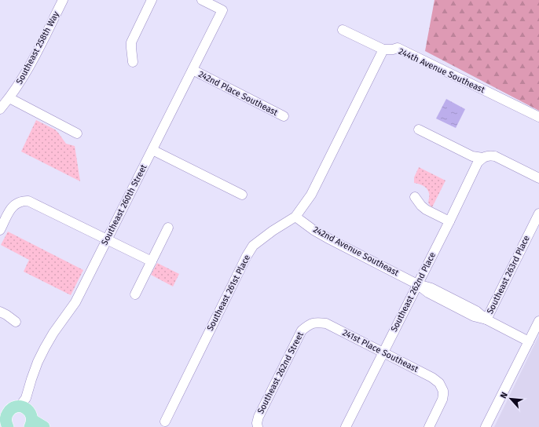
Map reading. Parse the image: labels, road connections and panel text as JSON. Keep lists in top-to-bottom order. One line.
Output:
{"streets":{"street":["Southeast 258th Way","244th Avenue Southeast","242nd Place Southeast","Southeast 260th Street","242nd Avenue Southeast","Southeast 263rd Place","Southeast 262nd Place","Southeast 261st Place","241st Place Southeast","Southeast 262nd Street"]},"crossings":[["244th Avenue Southeast","Southeast 261st Place"],["242nd Place Southeast","Southeast 260th Street"],["242nd Avenue Southeast","Southeast 263rd Place"],["242nd Avenue Southeast","Southeast 262nd Place"],["242nd Avenue Southeast","Southeast 261st Place"],["Southeast 262nd Place","241st Place Southeast"],["241st Place Southeast","Southeast 262nd Street"]],"north":"top left"}
